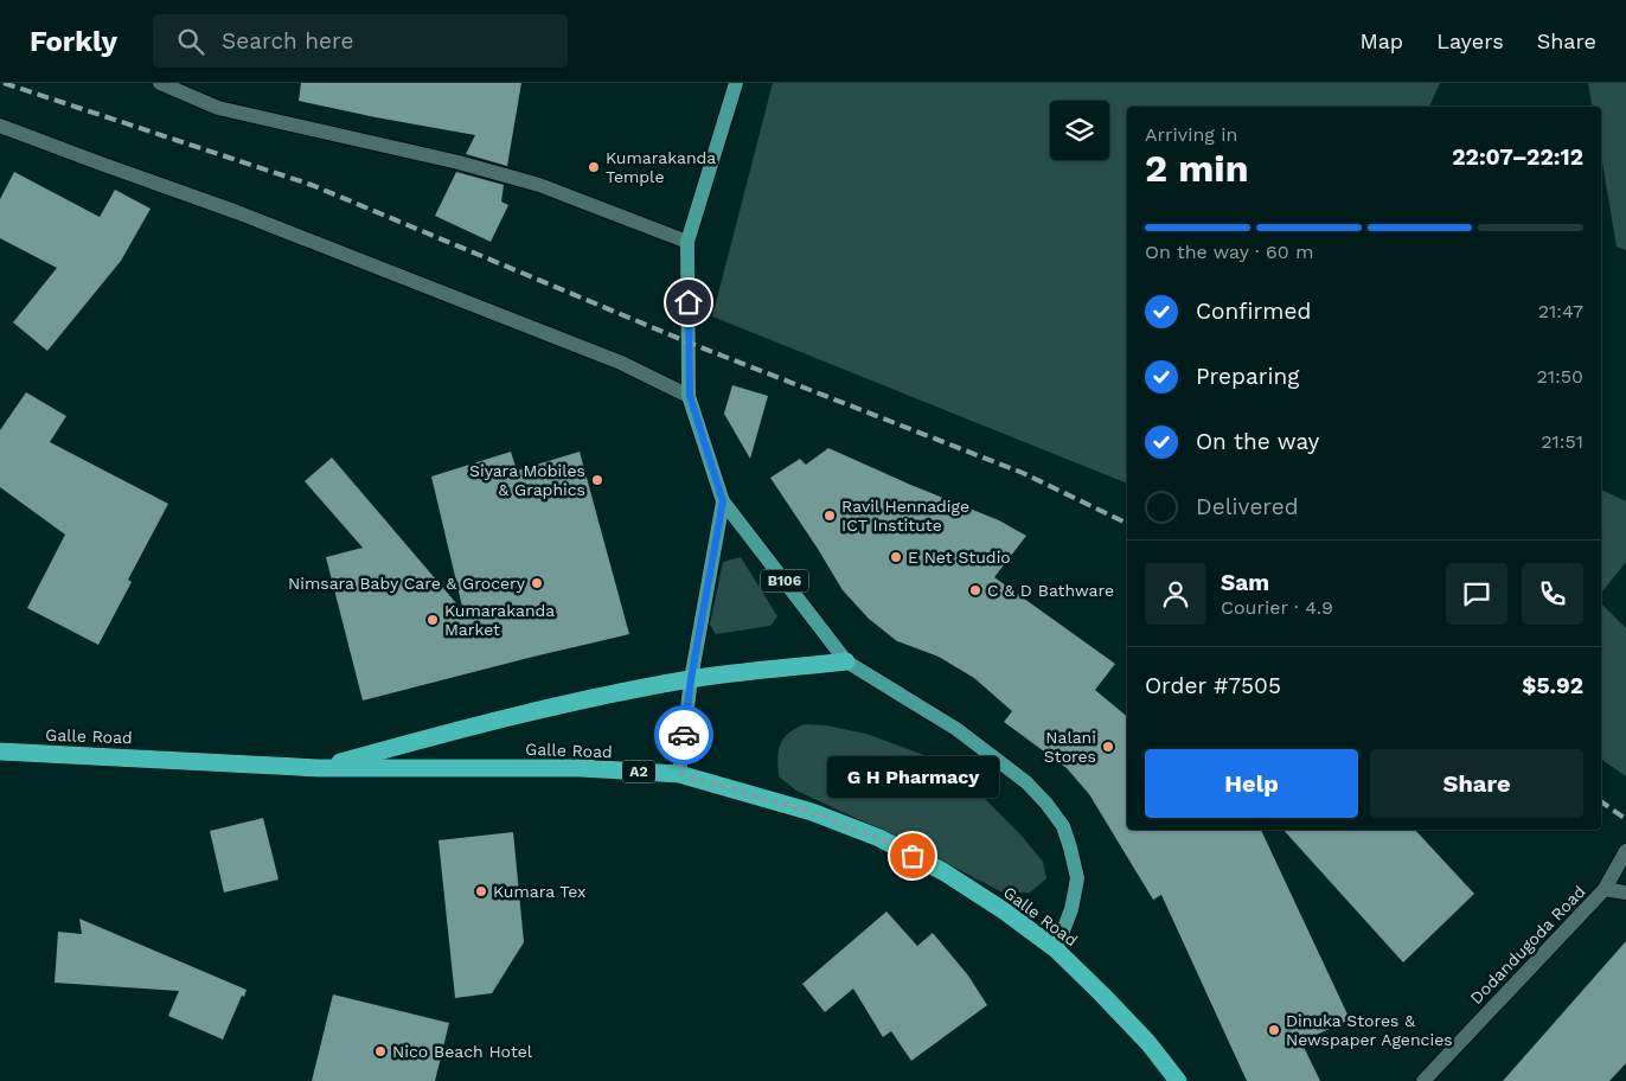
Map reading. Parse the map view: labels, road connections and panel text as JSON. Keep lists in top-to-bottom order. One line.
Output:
{"streets":{"highway":["Galle Road","A2"],"main road":["B106"],"street":["Dodandugoda Road"]},"crossings":[["B106","Galle Road"]],"places":["Kumarakanda Temple","Siyara Mobiles & Graphics","Ravil Hennadige ICT Institute","E Net Studio","Nimsara Baby Care & Grocery","C & D Bathware","Kumarakanda Market","Nalani Stores","G H Pharmacy","Kumara Tex","Dinuka Stores & Newspaper Agencies","Nico Beach Hotel"],"page":{"header":"Forkly","search":"Search here","nav":["Map","Layers","Share"],"heading":["2 min","Arriving in","22:07–22:12"],"panel":["Sam","Courier · 4.9","Order #7505","$5.92"],"bar":"On the way · 60 m","list":[["Confirmed","21:47"],["Preparing","21:50"],["On the way","21:51"],"Delivered"],"buttons":["Help","Share"],"bubble":"G H Pharmacy"}}
